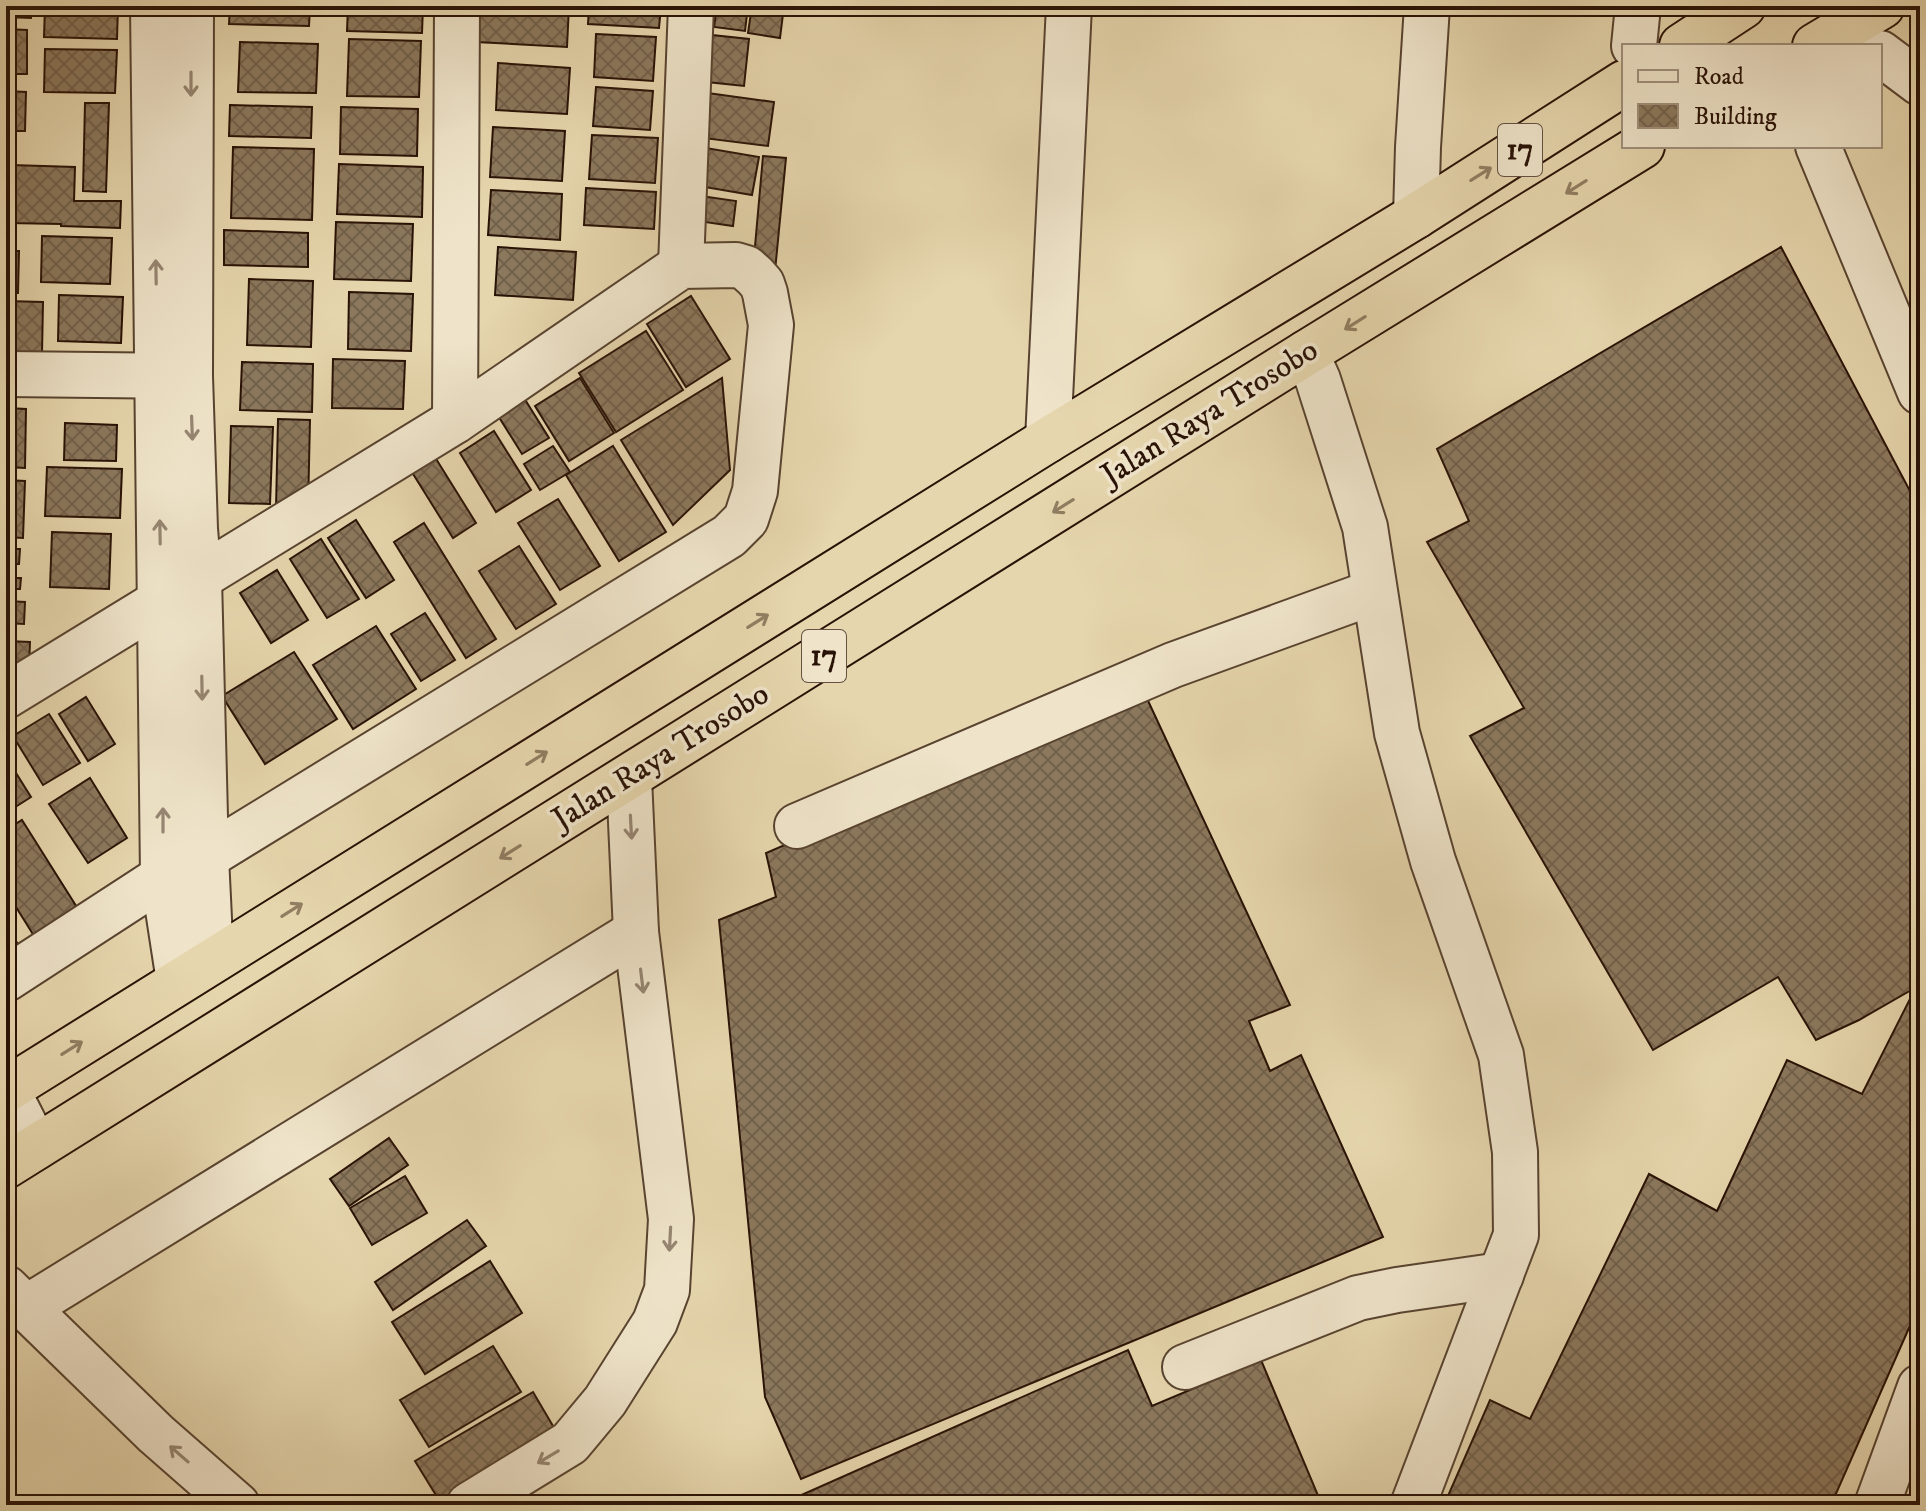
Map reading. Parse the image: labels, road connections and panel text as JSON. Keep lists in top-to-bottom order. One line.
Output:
{"streets":{"highway":["17","Jalan Raya Trosobo"]},"legend":["Road","Building"]}
